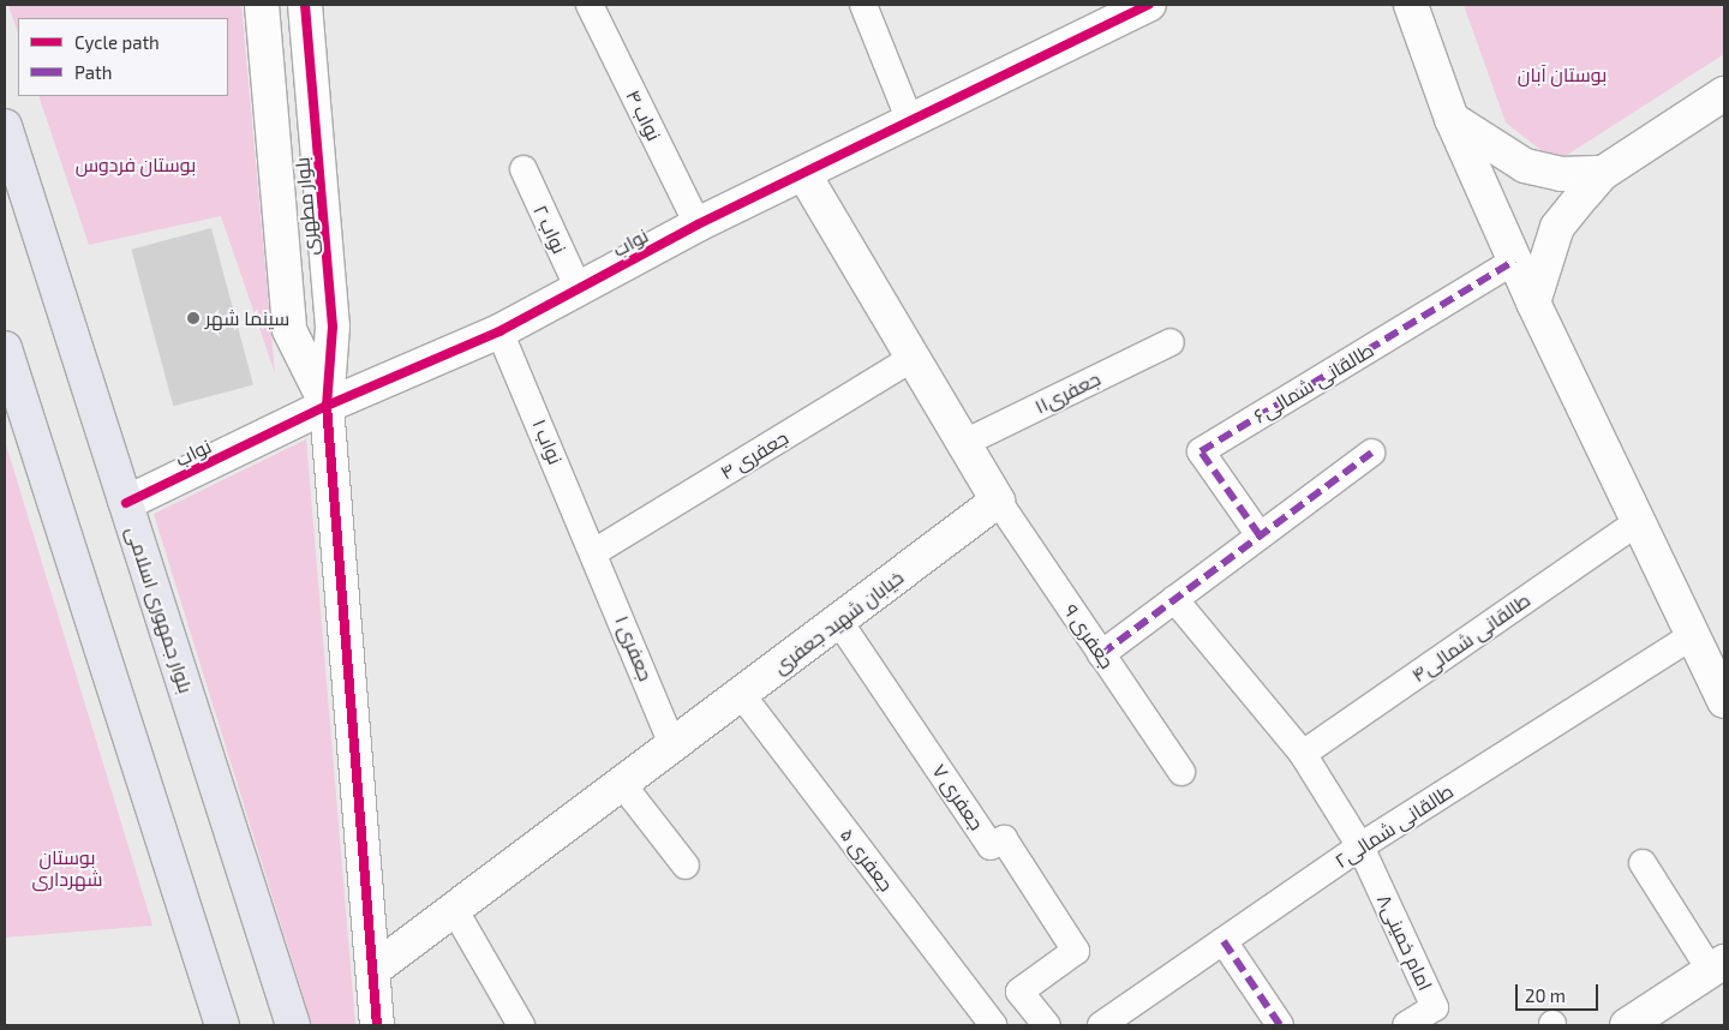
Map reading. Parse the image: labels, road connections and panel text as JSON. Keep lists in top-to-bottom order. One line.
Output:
{"streets":{"main road":["بلوار جمهوری اسلامی"],"street":["نواب ۴","بلوار مطهری","نواب ۲","نواب","طالقانی شمالی۶","جعفری۱۱","نواب ۱","جعفری ۴","خیابان شهید جعفری","جعفری ۹","طالقانی شمالی۴","جعفری ۱","جعفری ۷","طالقانی شمالی۲","جعفری ۵","امام خمینی۸"]},"crossings":[["نواب ۴","نواب"],["بلوار مطهری","نواب"],["نواب ۲","نواب"],["نواب","نواب ۱"],["نواب","بلوار جمهوری اسلامی"],["نواب ۱","جعفری ۴"],["نواب ۱","جعفری ۱"],["جعفری ۴","جعفری ۱"],["خیابان شهید جعفری","جعفری ۹"],["خیابان شهید جعفری","جعفری ۱"],["خیابان شهید جعفری","جعفری ۷"],["خیابان شهید جعفری","جعفری ۵"],["طالقانی شمالی۲","امام خمینی۸"]],"parks":["بوستان آبان","بوستان فردوس","بوستان شهرداری"],"places":["سینما شهر"],"legend":["Cycle path","Path"],"scale_bar":"20 m"}
